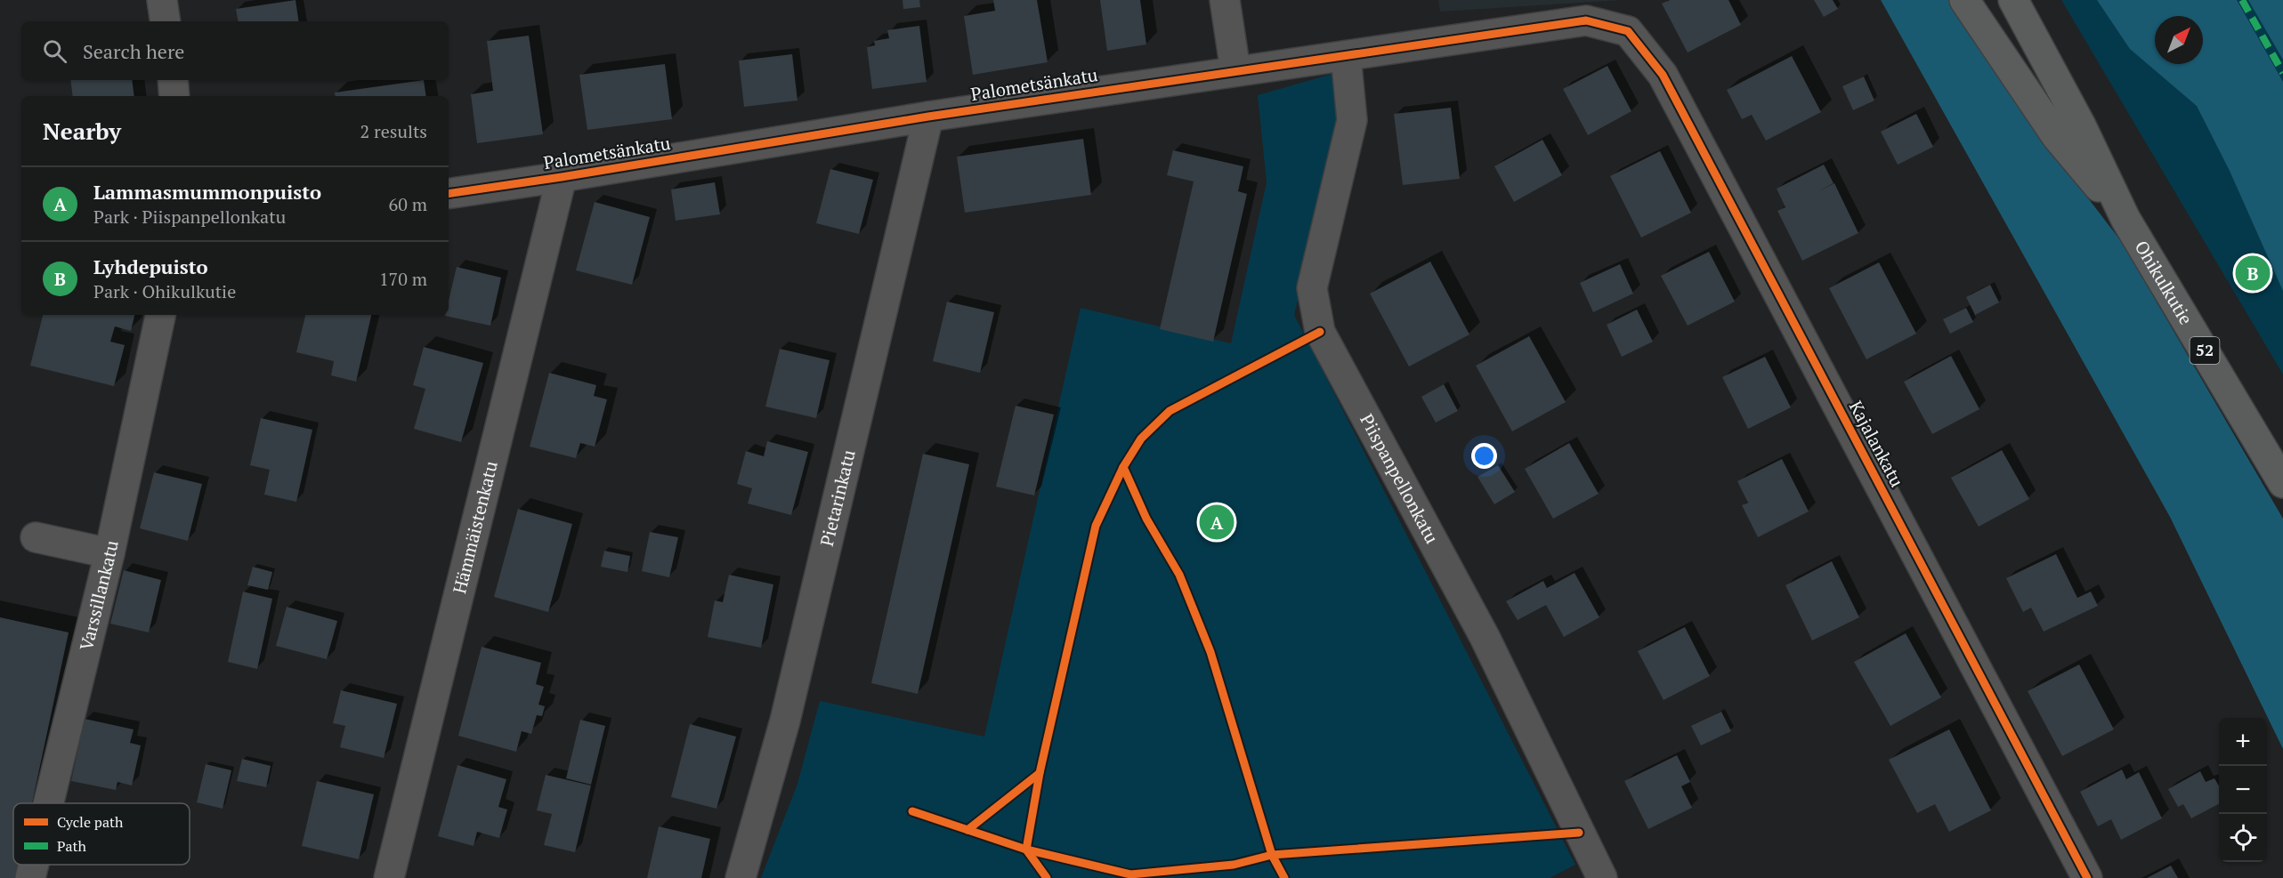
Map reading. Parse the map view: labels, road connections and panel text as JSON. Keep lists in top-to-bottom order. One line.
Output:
{"streets":{"main road":["Ohikulkutie","52"],"street":["Palometsänkatu","Kajalankatu","Piispanpellonkatu","Pietarinkatu","Hämmäistenkatu","Varssillankatu"]},"crossings":[["Palometsänkatu","Kajalankatu"],["Palometsänkatu","Piispanpellonkatu"],["Palometsänkatu","Pietarinkatu"],["Palometsänkatu","Hämmäistenkatu"]],"legend":["Cycle path","Path"],"north":"top right","page":{"search":"Search here","heading":["Nearby","2 results"],"list":[{"mark":"A","name":"Lammasmummonpuisto","note":"Park · Piispanpellonkatu","value":"60 m"},{"mark":"B","name":"Lyhdepuisto","note":"Park · Ohikulkutie","value":"170 m"}],"pins":["B","A"],"map_buttons":["+","−"]}}
